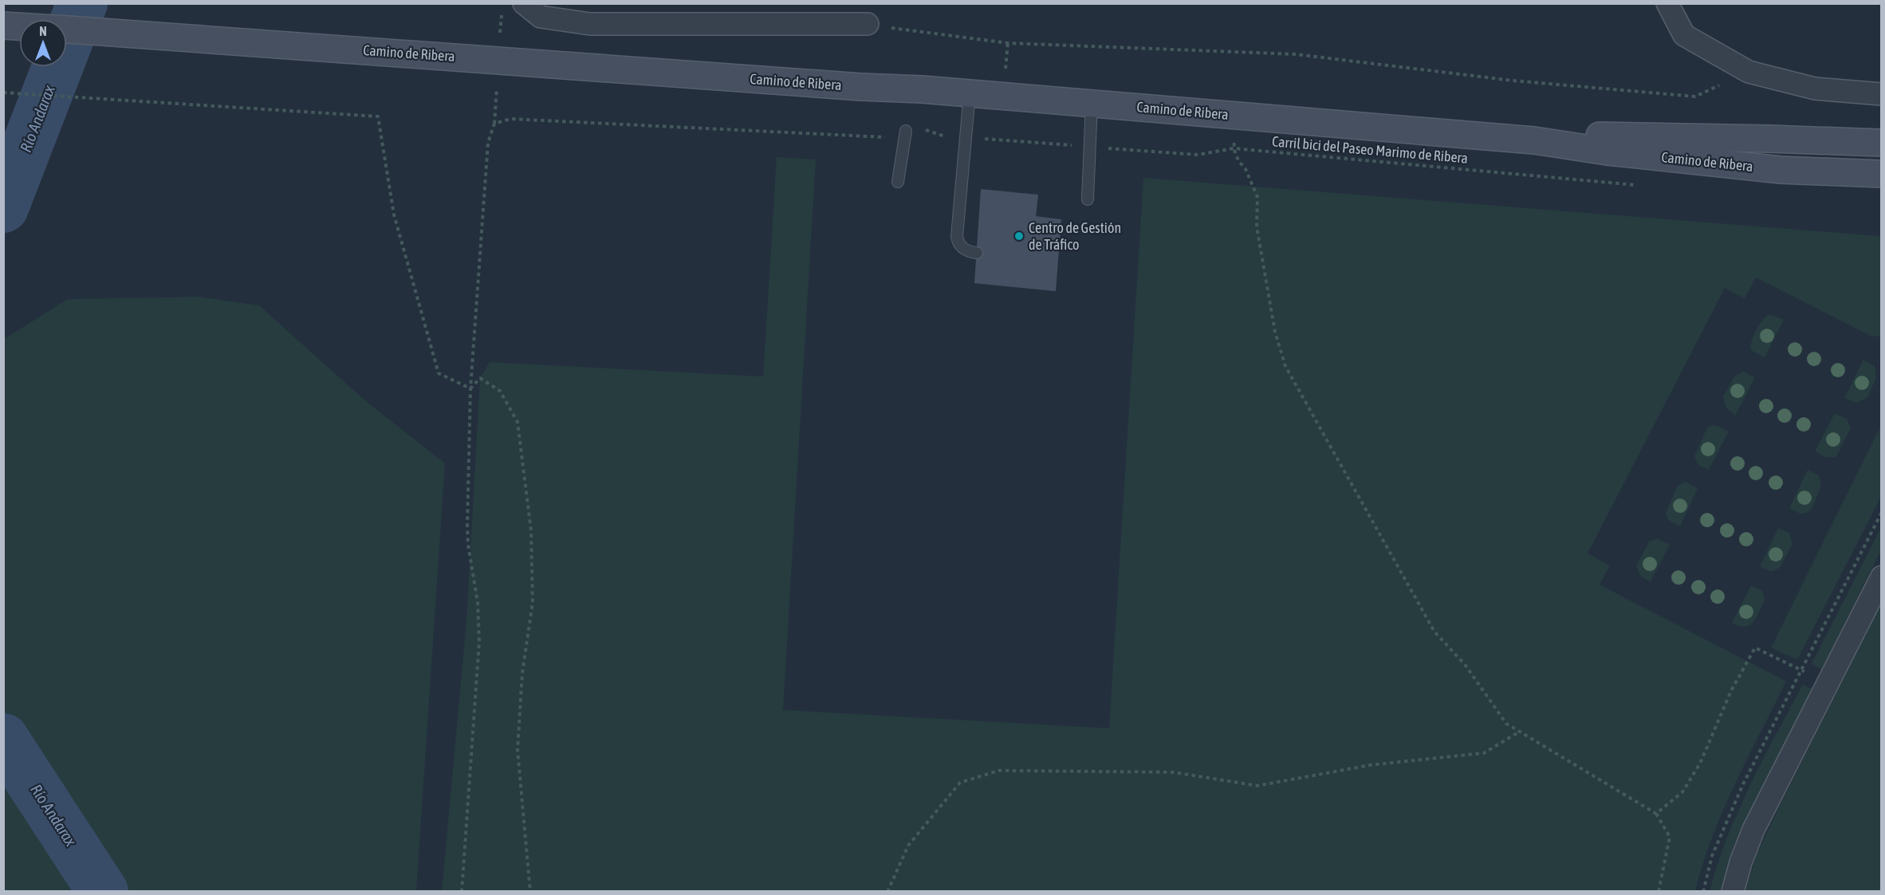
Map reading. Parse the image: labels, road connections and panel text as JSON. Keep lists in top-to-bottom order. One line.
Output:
{"streets":{"main road":["Camino de Ribera"],"path":["Carril bici del Paseo Marimo de Ribera"]},"water":["Río Andarax"],"places":["Centro de Gestión de Tráfico"],"north":"top"}
